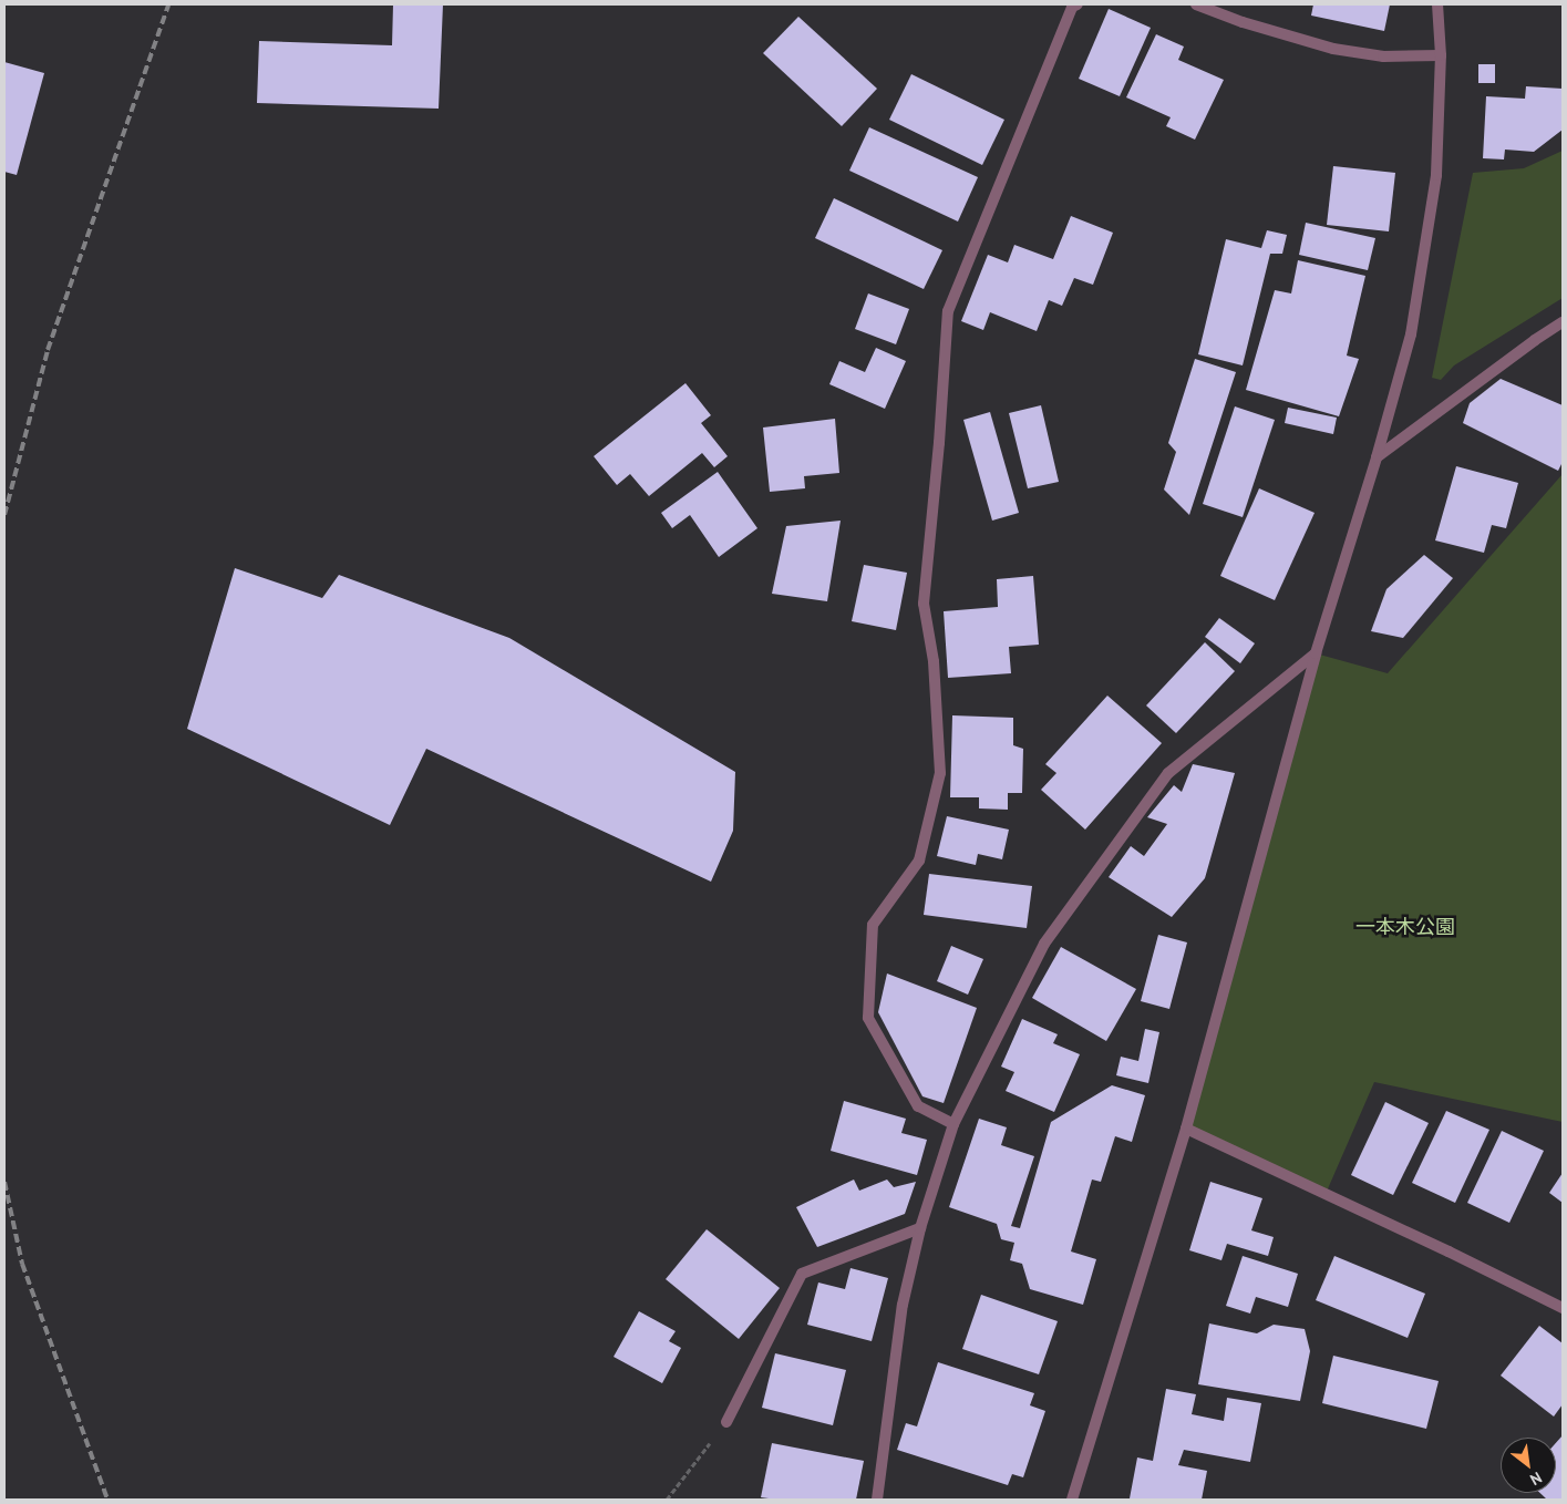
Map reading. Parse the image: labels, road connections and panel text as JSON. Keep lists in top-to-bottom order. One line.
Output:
{"parks":["一本木公園"],"north":"bottom right"}
